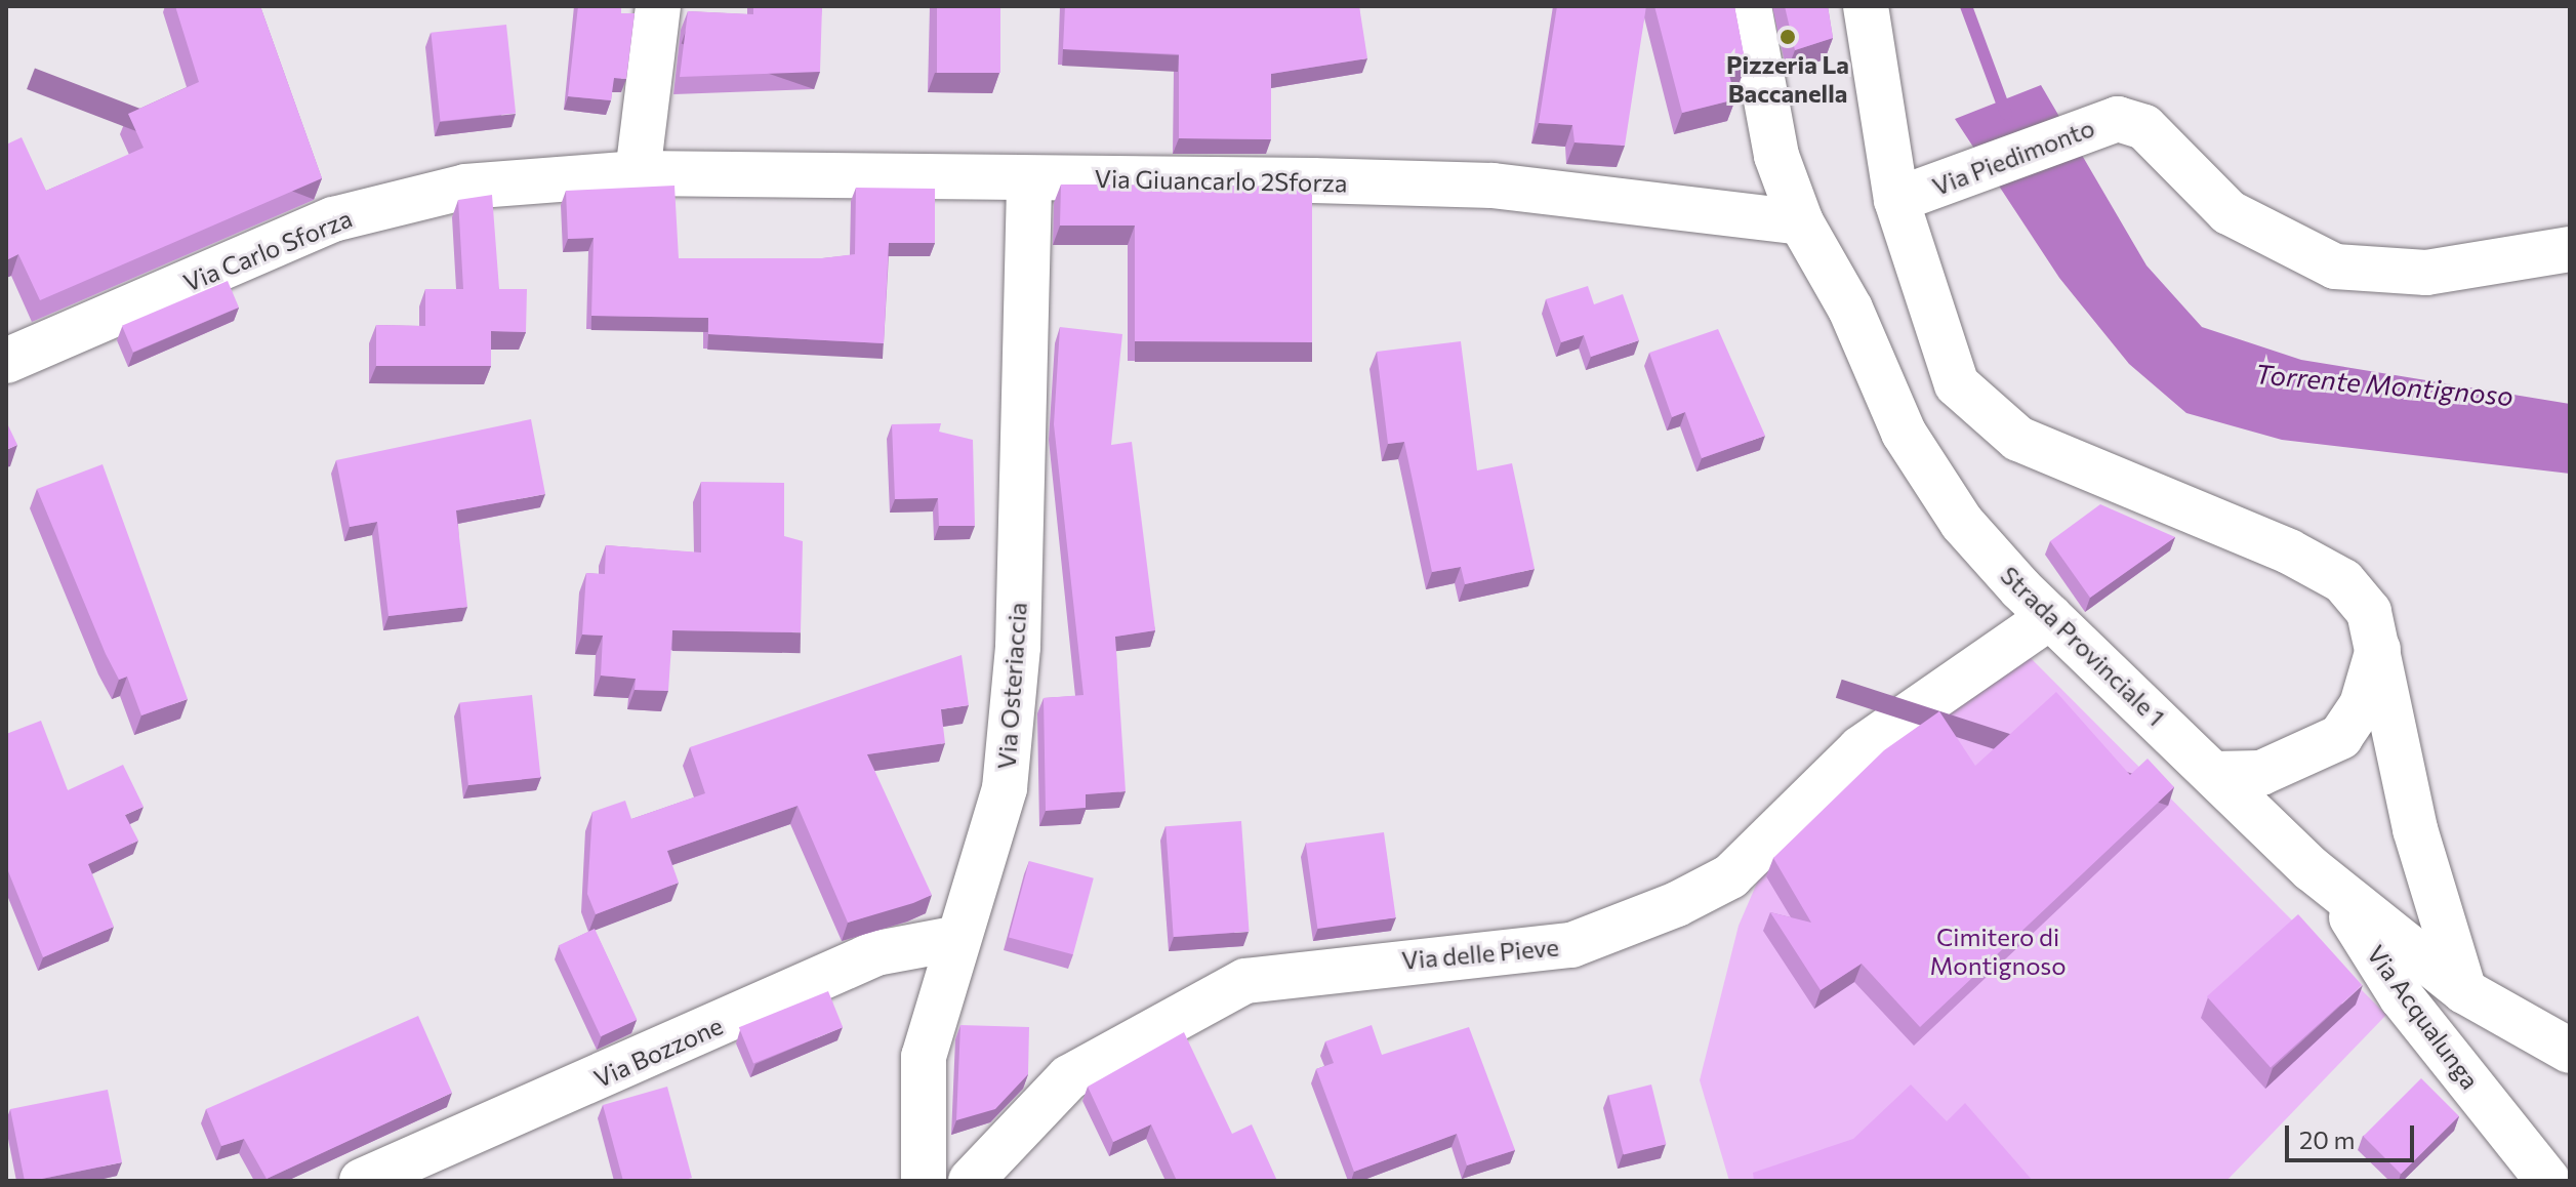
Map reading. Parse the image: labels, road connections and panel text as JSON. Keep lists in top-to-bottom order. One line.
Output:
{"streets":{"street":["Via Piedimonto","Via Giuancarlo 2Sforza","Via Carlo Sforza","Strada Provinciale 1","Via Osteriaccia","Via delle Pieve","Via Acqualunga","Via Bozzone"]},"crossings":[["Via Giuancarlo 2Sforza","Via Carlo Sforza"],["Via Giuancarlo 2Sforza","Strada Provinciale 1"],["Via Giuancarlo 2Sforza","Via Osteriaccia"],["Strada Provinciale 1","Via delle Pieve"],["Strada Provinciale 1","Via Acqualunga"],["Via Osteriaccia","Via Bozzone"]],"water":["Torrente Montignoso"],"parks":["Cimitero di Montignoso"],"places":["Pizzeria La Baccanella"],"scale_bar":"20 m"}
